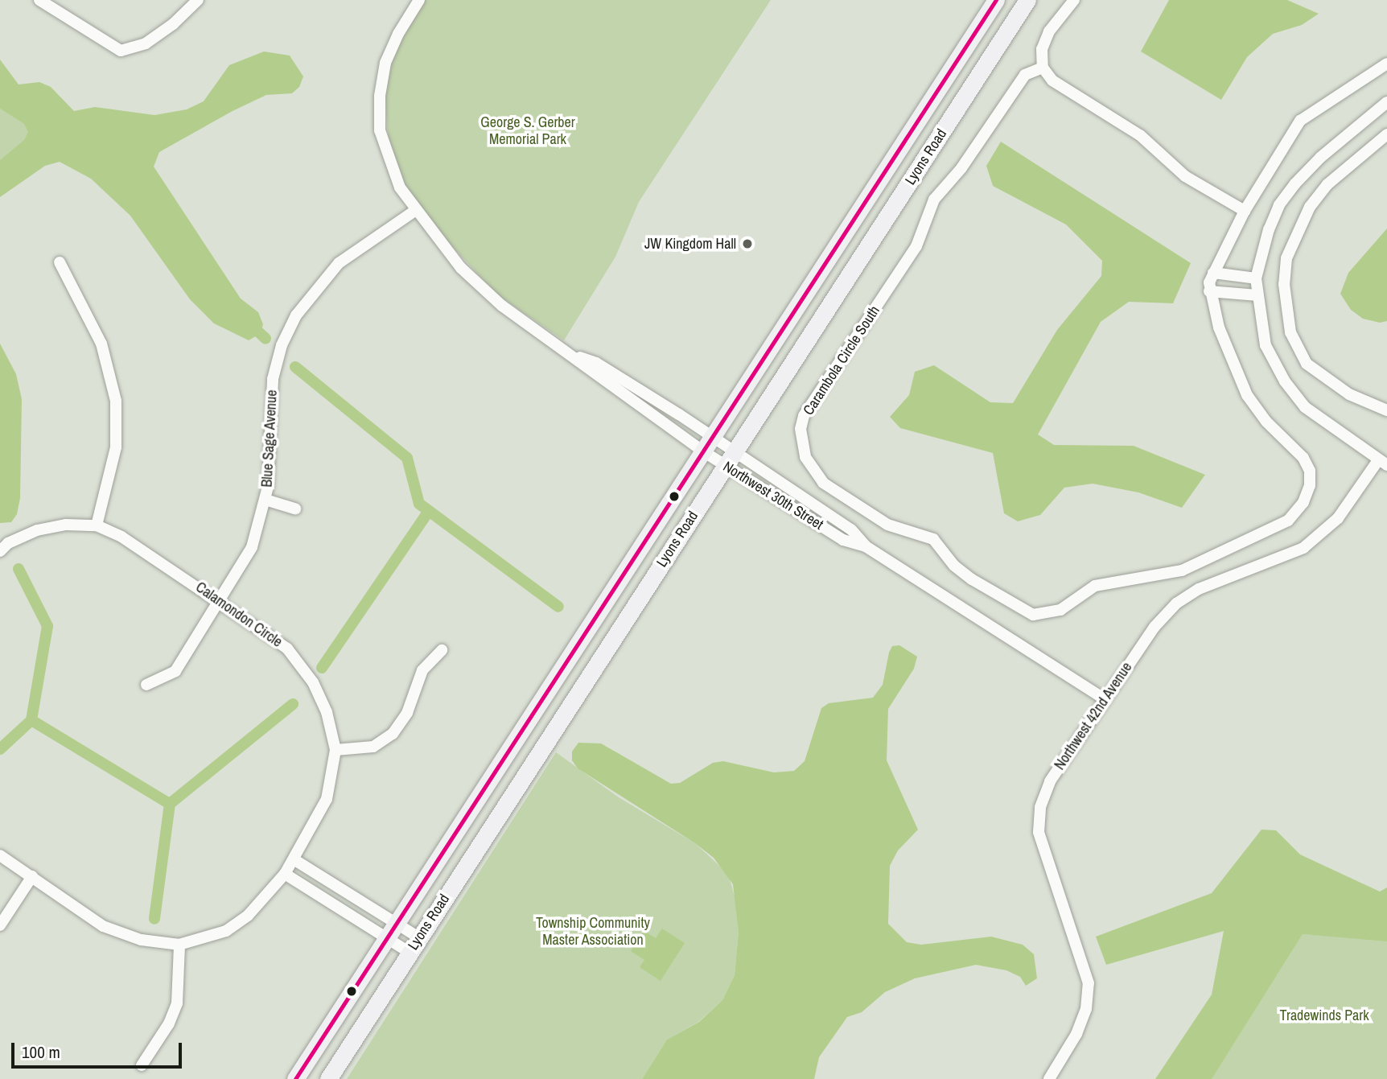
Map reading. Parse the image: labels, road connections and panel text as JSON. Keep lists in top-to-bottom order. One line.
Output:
{"streets":{"main road":["Lyons Road"],"street":["Carambola Circle South","Blue Sage Avenue","Northwest 30th Street","Calamondon Circle","Northwest 42nd Avenue"]},"crossings":[["Lyons Road","Northwest 30th Street"],["Blue Sage Avenue","Northwest 30th Street"],["Blue Sage Avenue","Calamondon Circle"],["Northwest 30th Street","Northwest 42nd Avenue"]],"parks":["George S. Gerber Memorial Park","Township Community Master Association","Tradewinds Park"],"places":["JW Kingdom Hall"],"scale_bar":"100 m"}
